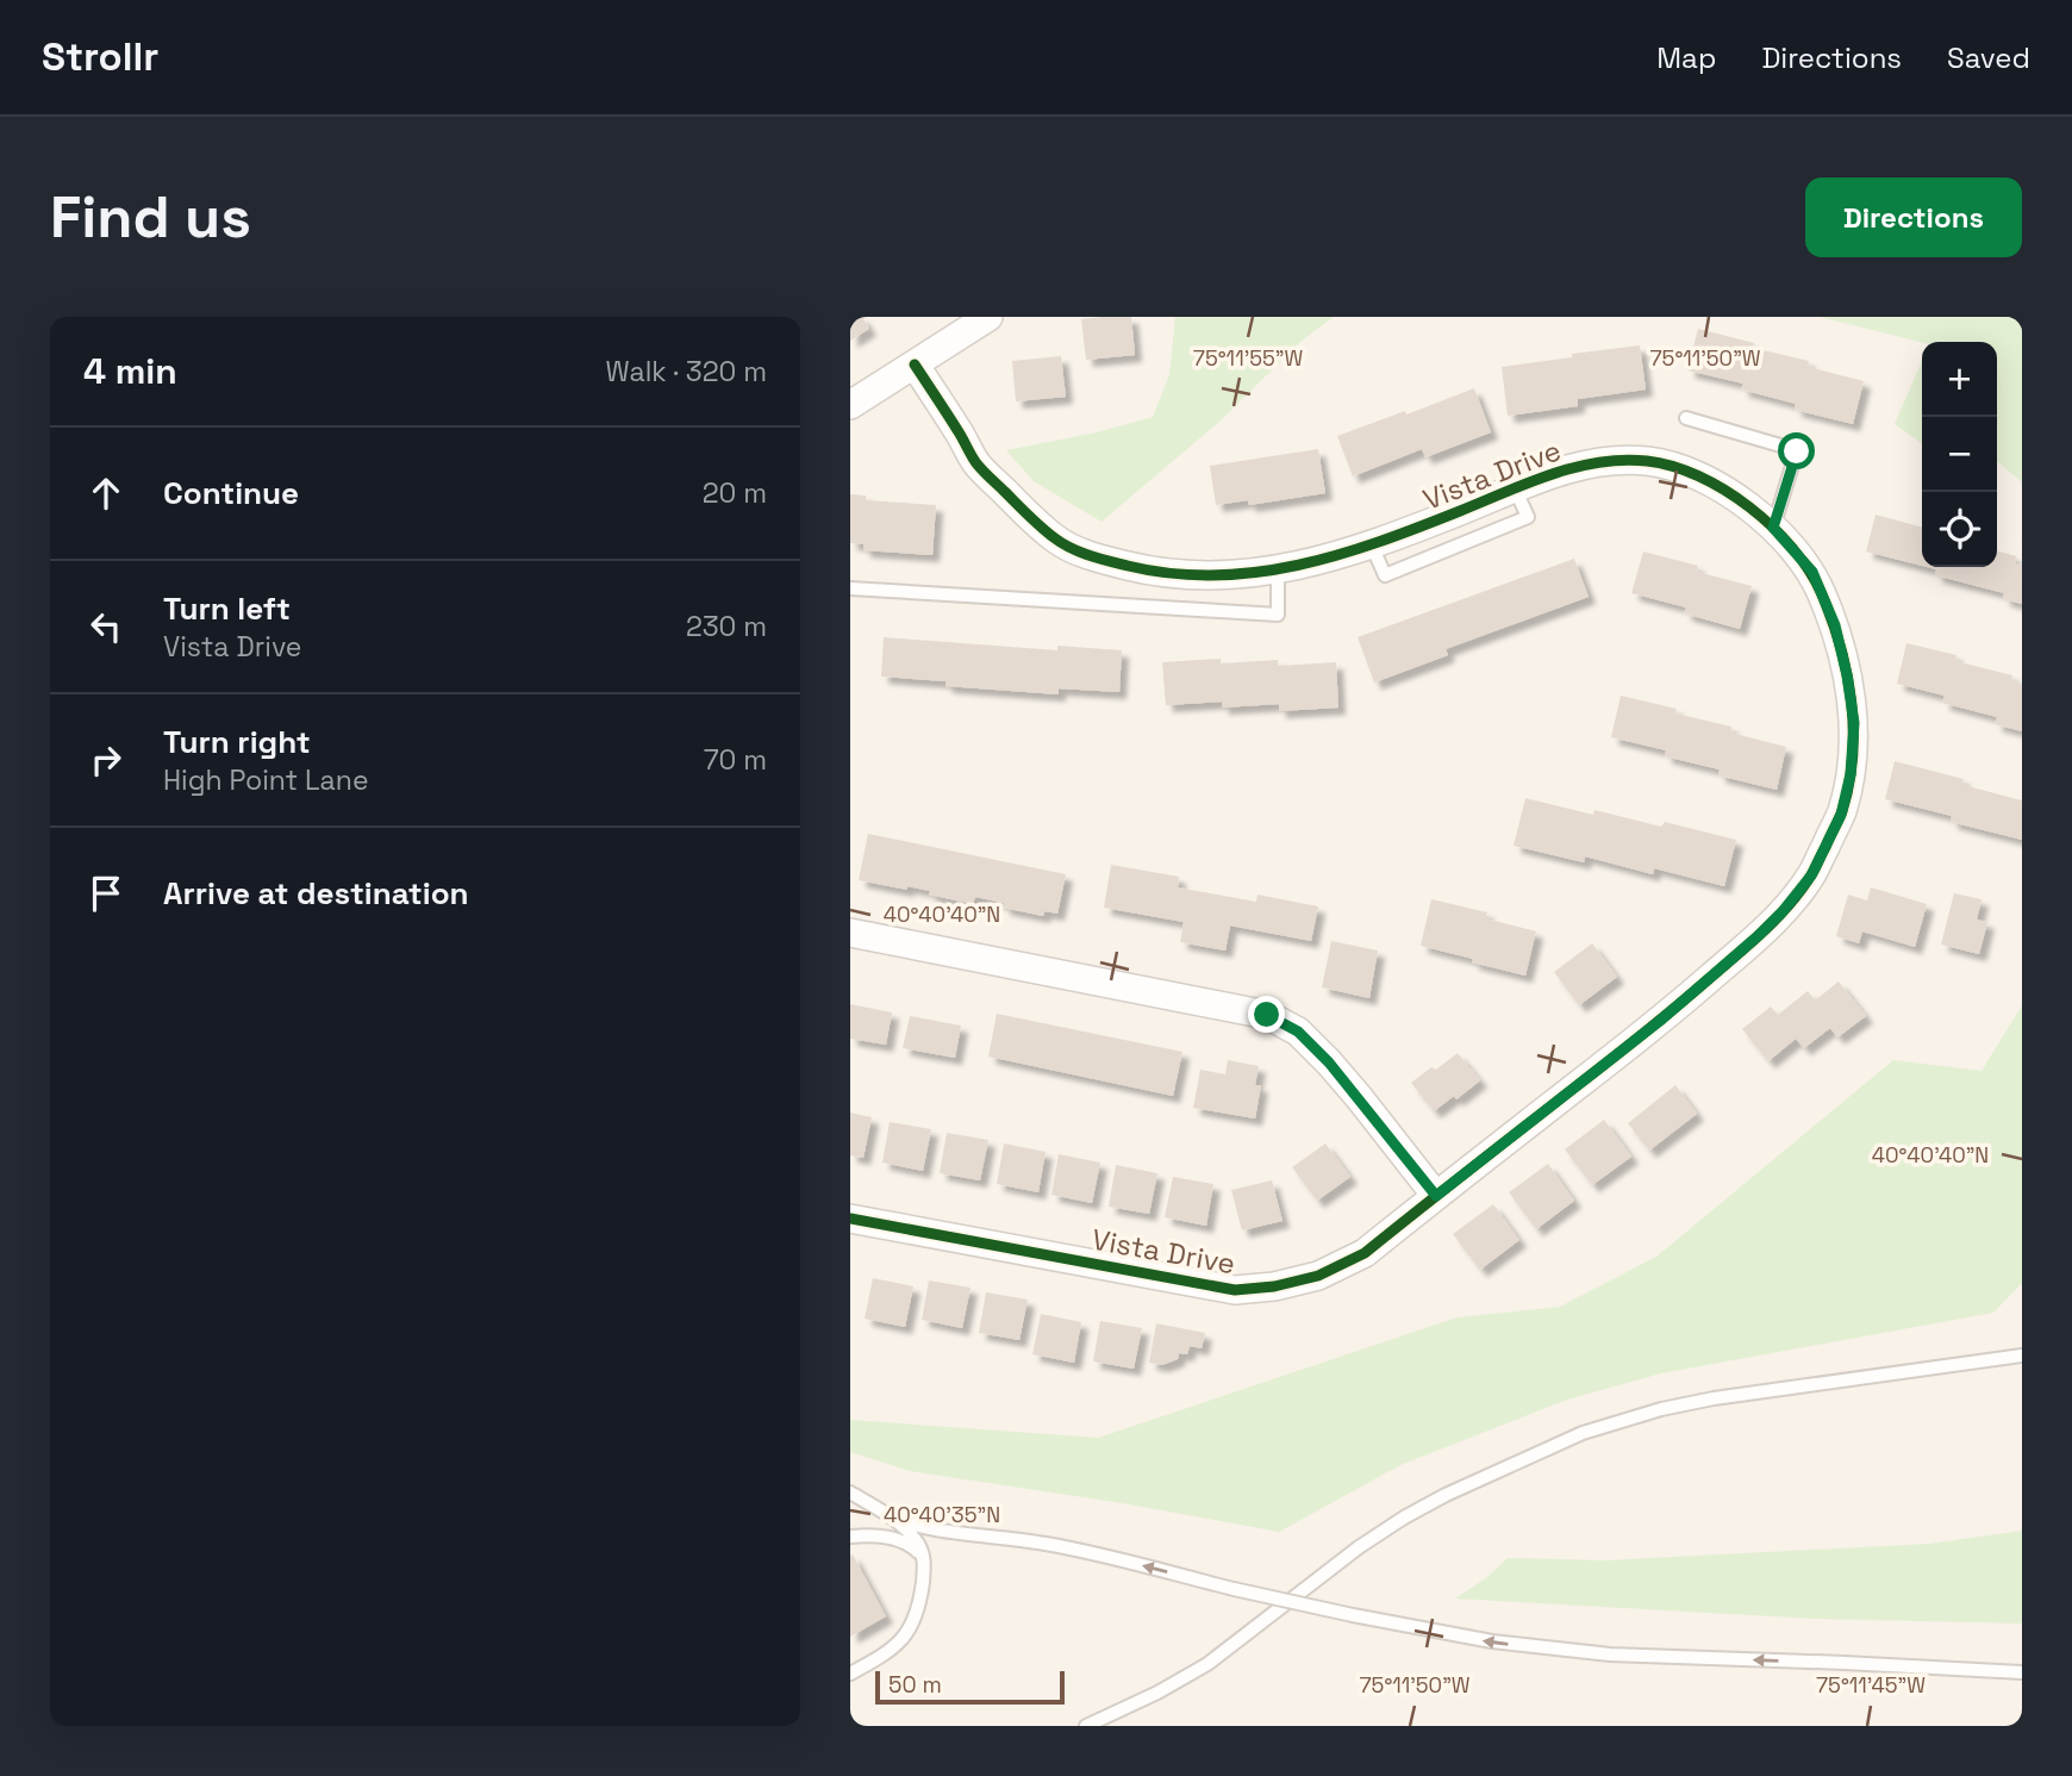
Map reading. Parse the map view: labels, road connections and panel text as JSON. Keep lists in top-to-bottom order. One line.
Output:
{"streets":{"street":["Vista Drive"]},"scale_bar":"50 m","page":{"header":"Strollr","nav":["Map","Directions","Saved"],"buttons":"Directions","title":"Find us","heading":["4 min","Walk · 320 m"],"map_buttons":["+","−"],"list":[["Continue","20 m"],["Turn left","Vista Drive","230 m"],["Turn right","High Point Lane","70 m"],"Arrive at destination"],"scale":"50 m"},"coordinates":["75°11'55\"W","75°11'50\"W","40°40'40\"N","40°40'35\"N","75°11'45\"W"]}
